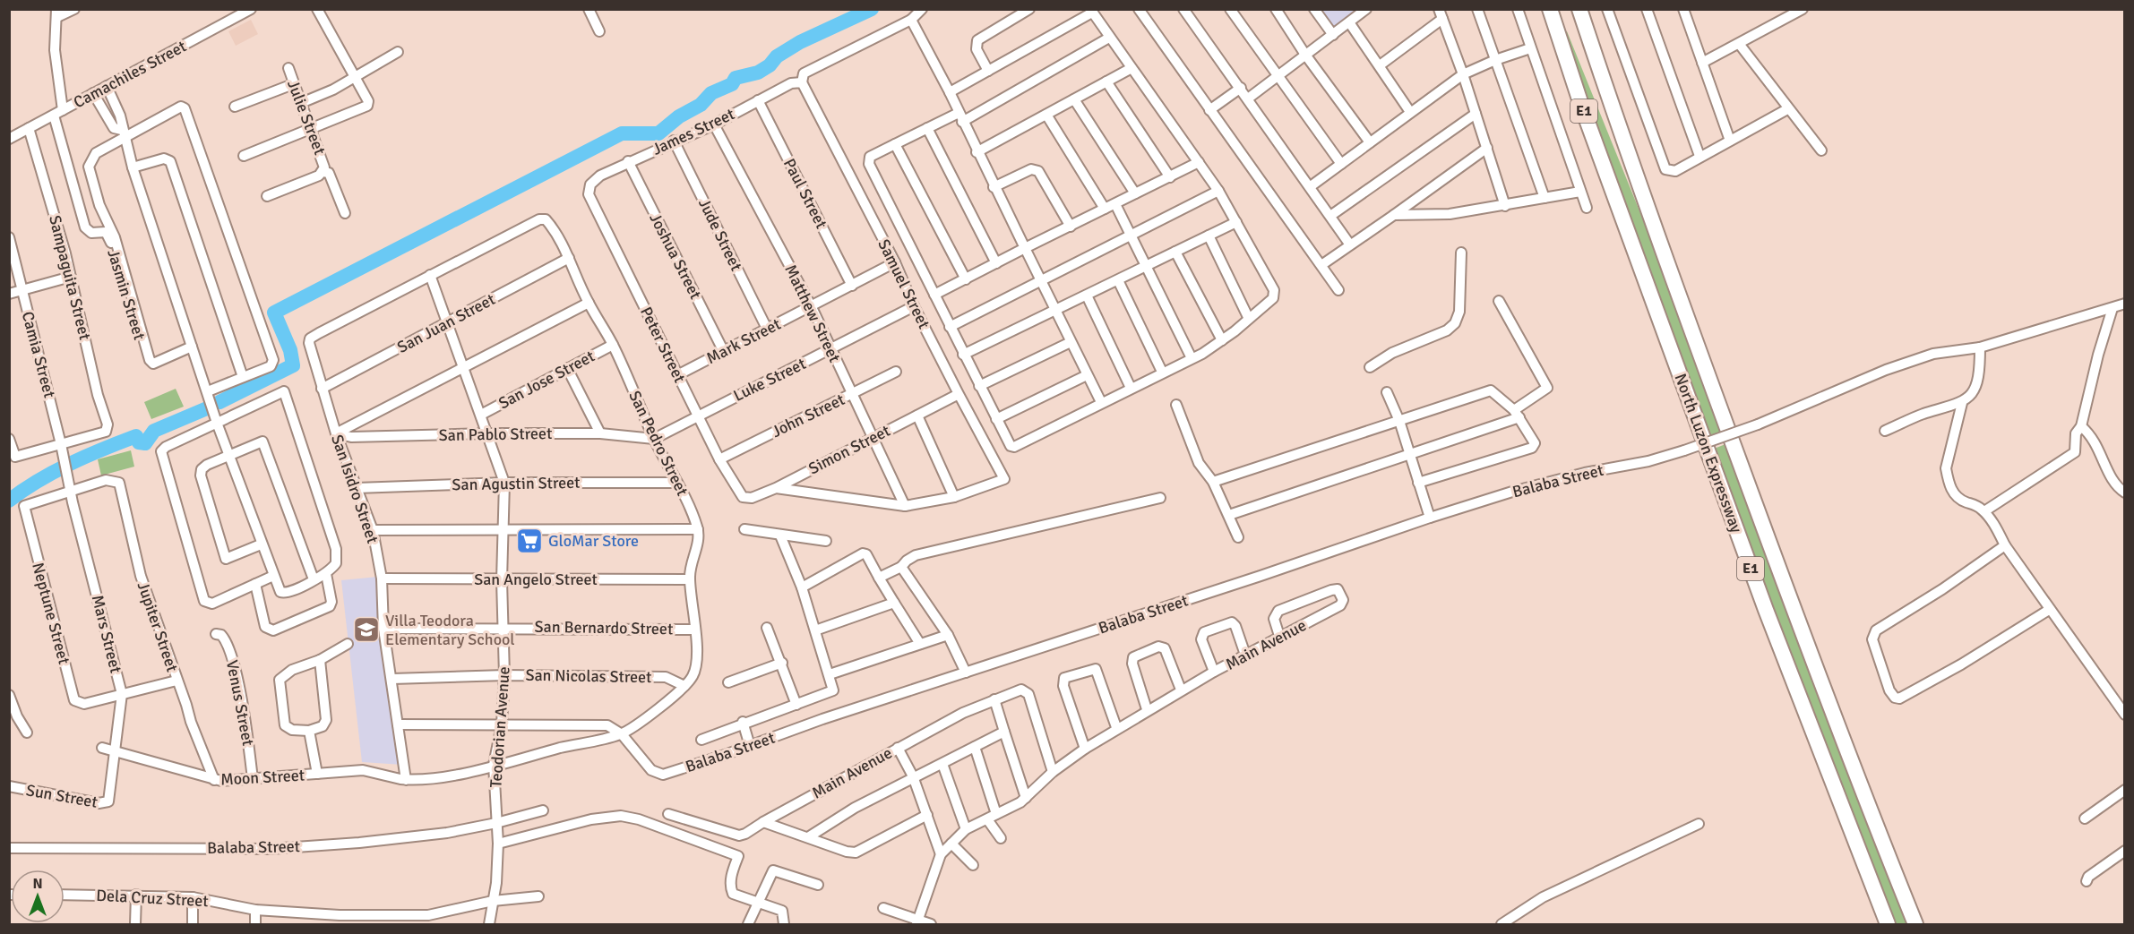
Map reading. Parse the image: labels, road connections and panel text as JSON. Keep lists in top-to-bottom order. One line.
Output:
{"streets":{"highway":["E1","North Luzon Expressway"],"street":["Camachiles Street","Julie Street","James Street","Paul Street","Jude Street","Joshua Street","Sampaguita Street","Samuel Street","Jasmin Street","Matthew Street","San Juan Street","Mark Street","Peter Street","Camia Street","San Jose Street","Luke Street","John Street","San Pablo Street","San Pedro Street","Simon Street","Balaba Street","San Agustin Street","San Isidro Street","San Angelo Street","Neptune Street","Jupiter Street","San Bernardo Street","Mars Street","Main Avenue","San Nicolas Street","Venus Street","Teodorian Avenue","Moon Street","Sun Street","Dela Cruz Street"]},"crossings":[["Camachiles Street","Sampaguita Street"],["Camachiles Street","Jasmin Street"],["James Street","Paul Street"],["James Street","Jude Street"],["James Street","Joshua Street"],["James Street","Samuel Street"],["James Street","Matthew Street"],["James Street","Peter Street"],["Paul Street","Mark Street"],["Jude Street","Mark Street"],["Joshua Street","Mark Street"],["Sampaguita Street","Camia Street"],["Samuel Street","Mark Street"],["Samuel Street","Luke Street"],["Samuel Street","Simon Street"],["Matthew Street","Mark Street"],["Matthew Street","Luke Street"],["Matthew Street","John Street"],["Matthew Street","Simon Street"],["San Juan Street","San Pedro Street"],["San Juan Street","San Isidro Street"],["San Juan Street","Teodorian Avenue"],["Mark Street","Peter Street"],["Peter Street","Luke Street"],["Peter Street","John Street"],["Peter Street","Simon Street"],["Camia Street","Mars Street"],["San Jose Street","San Pedro Street"],["San Jose Street","Teodorian Avenue"],["Luke Street","San Pablo Street"],["Luke Street","San Pedro Street"],["San Pablo Street","San Pedro Street"],["San Pablo Street","San Isidro Street"],["San Pablo Street","Teodorian Avenue"],["San Pedro Street","San Agustin Street"],["San Pedro Street","San Isidro Street"],["San Pedro Street","Teodorian Avenue"],["Balaba Street","Teodorian Avenue"],["Balaba Street","Moon Street"],["San Agustin Street","San Isidro Street"],["San Agustin Street","Teodorian Avenue"],["San Isidro Street","San Angelo Street"],["San Isidro Street","San Bernardo Street"],["San Isidro Street","San Nicolas Street"],["San Isidro Street","Teodorian Avenue"],["San Isidro Street","Moon Street"],["San Angelo Street","Teodorian Avenue"],["Neptune Street","Jupiter Street"],["Neptune Street","Mars Street"],["Jupiter Street","Mars Street"],["Jupiter Street","Moon Street"],["San Bernardo Street","Teodorian Avenue"],["Mars Street","Moon Street"],["Mars Street","Sun Street"],["San Nicolas Street","Teodorian Avenue"],["Venus Street","Moon Street"],["Teodorian Avenue","Moon Street"],["Teodorian Avenue","Dela Cruz Street"]],"places":{"supermarket":["GloMar Store"],"school or university":["Villa Teodora Elementary School"]},"north":"top"}
